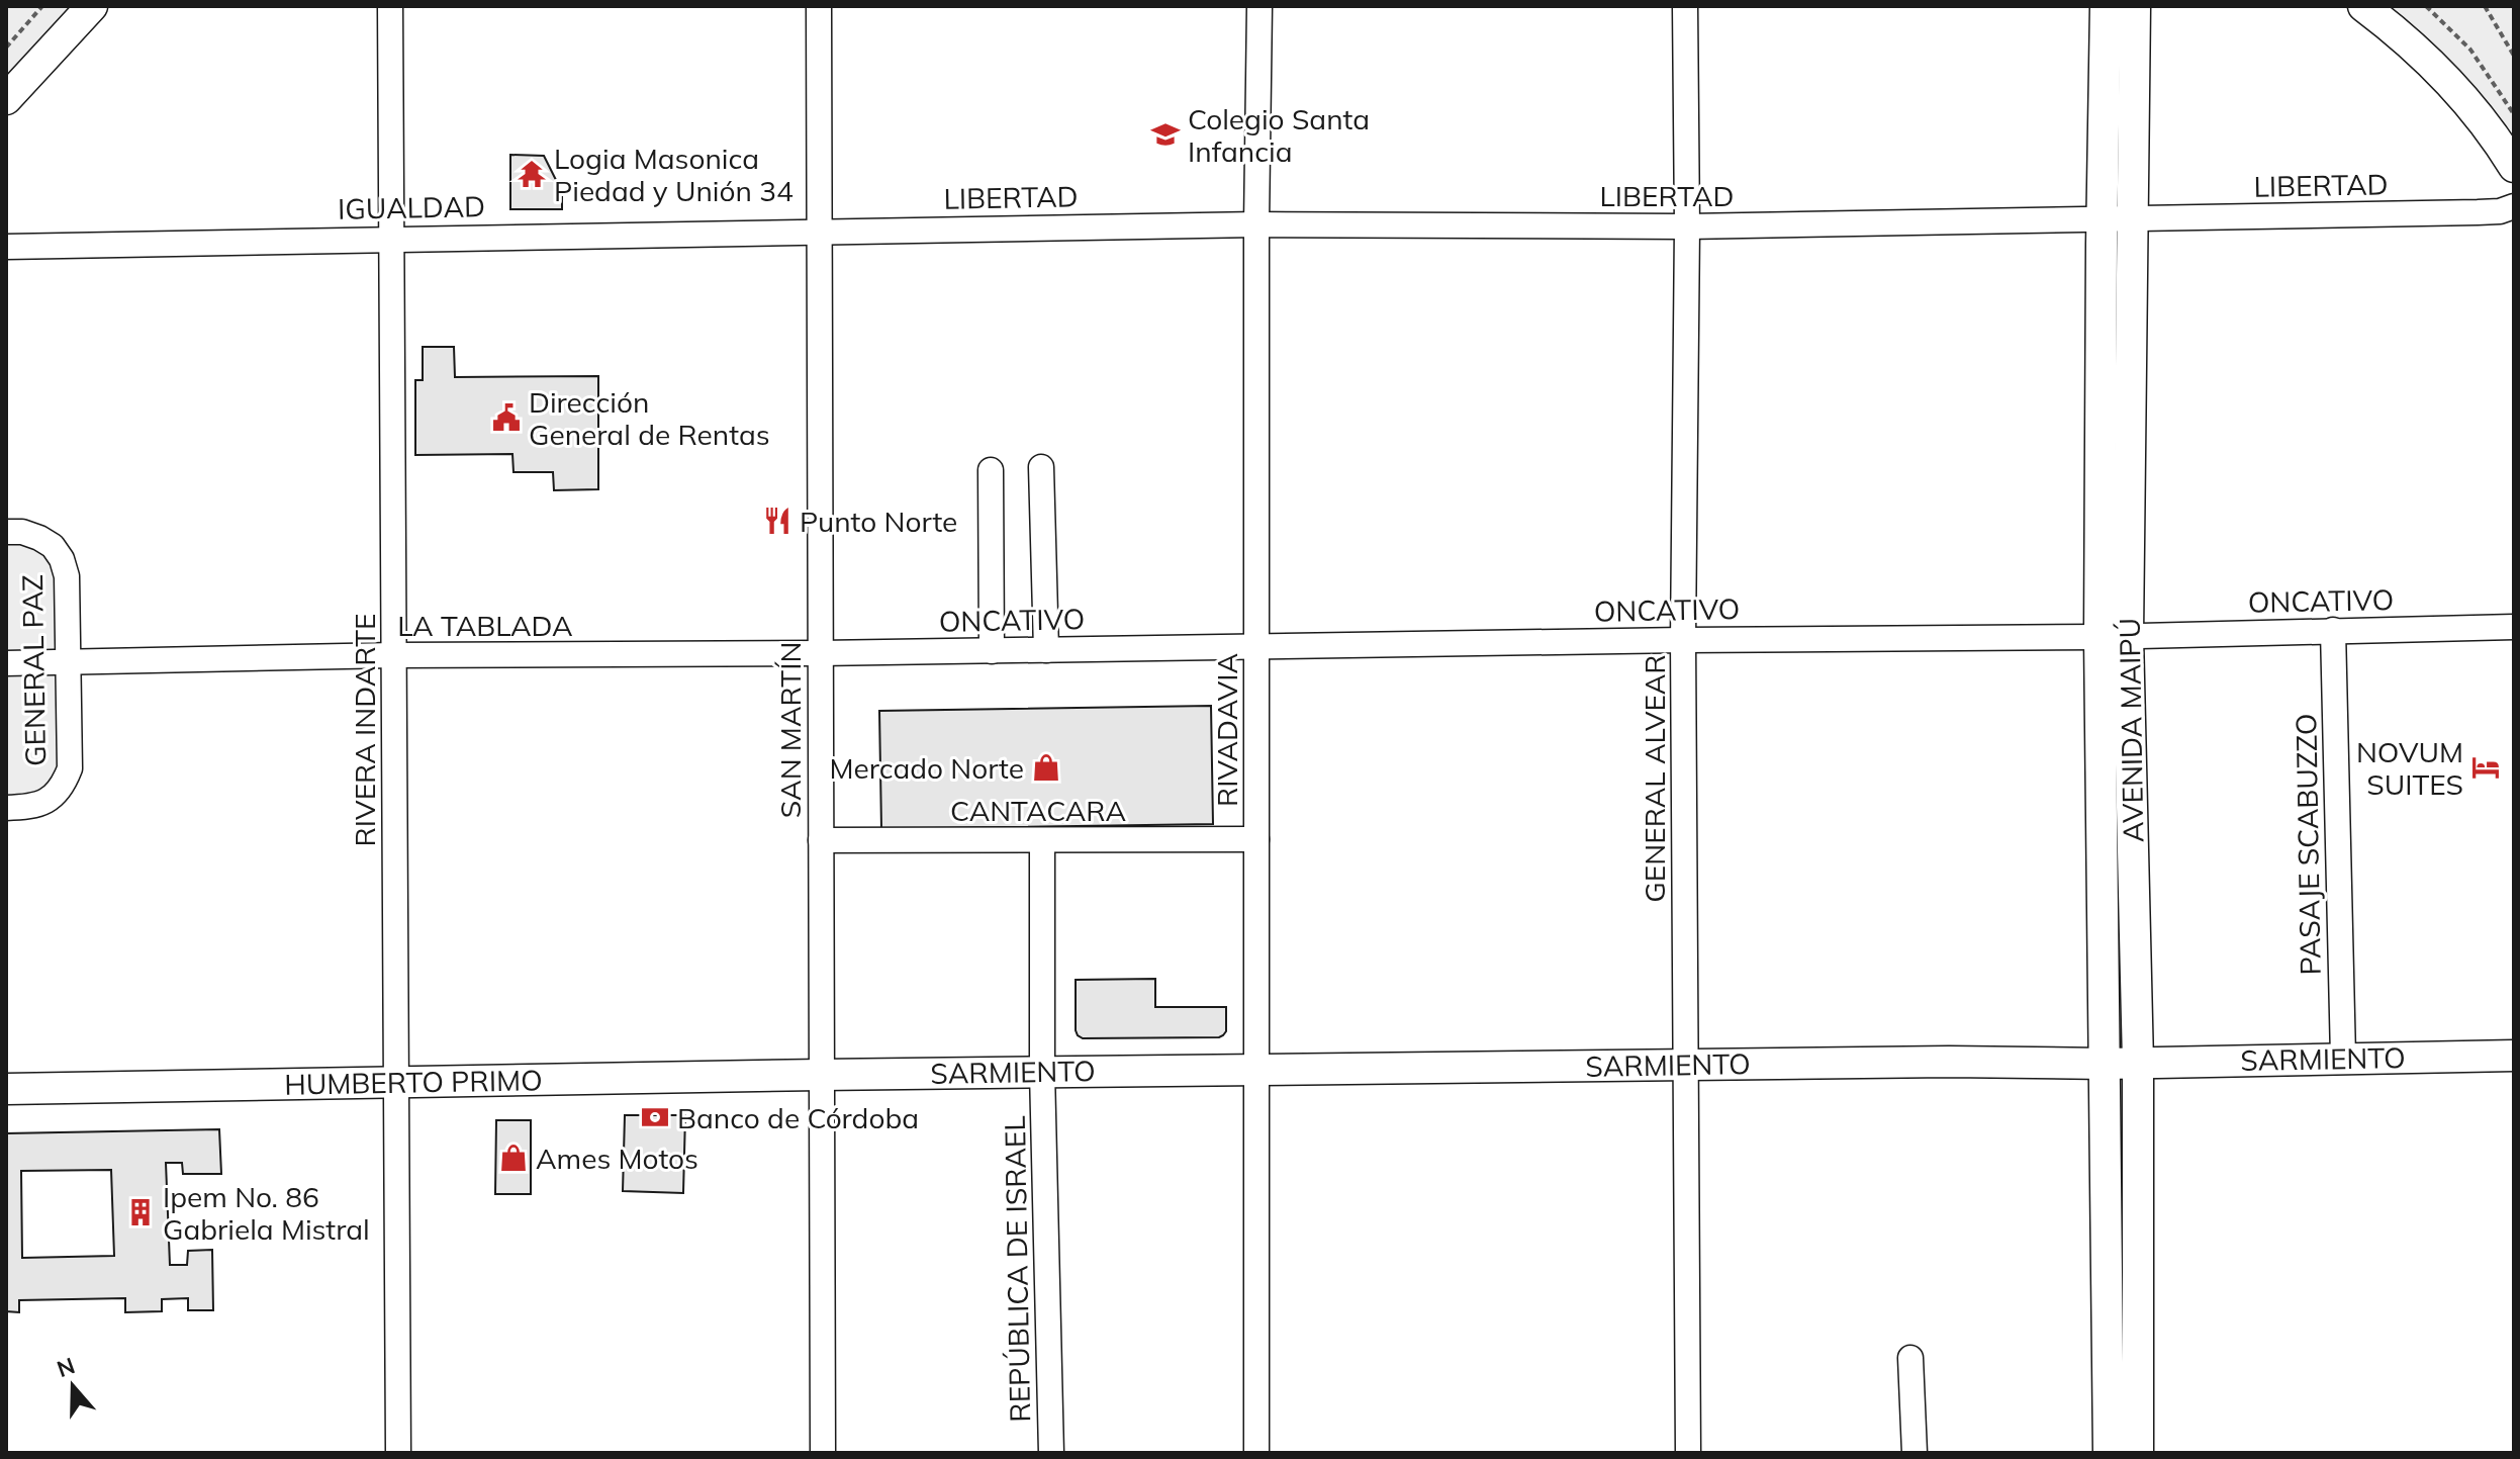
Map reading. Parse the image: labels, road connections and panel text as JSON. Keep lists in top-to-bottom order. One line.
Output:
{"streets":{"main road":["AVENIDA MAIPÚ","SARMIENTO","HUMBERTO PRIMO"],"street":["LIBERTAD","IGUALDAD","ONCATIVO","LA TABLADA","GENERAL PAZ","RIVERA INDARTE","SAN MARTÍN","RIVADAVIA","GENERAL ALVEAR","CANTACARA","PASAJE SCABUZZO","REPÚBLICA DE ISRAEL"]},"crossings":[["LIBERTAD","IGUALDAD"],["LIBERTAD","SAN MARTÍN"],["LIBERTAD","RIVADAVIA"],["LIBERTAD","AVENIDA MAIPÚ"],["LIBERTAD","GENERAL ALVEAR"],["IGUALDAD","RIVERA INDARTE"],["IGUALDAD","SAN MARTÍN"],["ONCATIVO","LA TABLADA"],["ONCATIVO","SAN MARTÍN"],["ONCATIVO","RIVADAVIA"],["ONCATIVO","AVENIDA MAIPÚ"],["ONCATIVO","GENERAL ALVEAR"],["ONCATIVO","PASAJE SCABUZZO"],["LA TABLADA","GENERAL PAZ"],["LA TABLADA","RIVERA INDARTE"],["LA TABLADA","SAN MARTÍN"],["RIVERA INDARTE","HUMBERTO PRIMO"],["SAN MARTÍN","CANTACARA"],["SAN MARTÍN","SARMIENTO"],["SAN MARTÍN","HUMBERTO PRIMO"],["RIVADAVIA","CANTACARA"],["RIVADAVIA","SARMIENTO"],["AVENIDA MAIPÚ","SARMIENTO"],["GENERAL ALVEAR","SARMIENTO"],["CANTACARA","REPÚBLICA DE ISRAEL"],["PASAJE SCABUZZO","SARMIENTO"],["SARMIENTO","HUMBERTO PRIMO"],["SARMIENTO","REPÚBLICA DE ISRAEL"]],"places":{"school or university":["Colegio Santa Infancia"],"temple":["Logia Masonica Piedad y Unión 34"],"public building":["Dirección General de Rentas"],"restaurant":["Punto Norte"],"shop":["Mercado Norte","Ames Motos"],"hotel":["NOVUM SUITES"],"bank":["Banco de Córdoba"],"building":["Ipem No. 86 Gabriela Mistral"]},"north":"top"}
